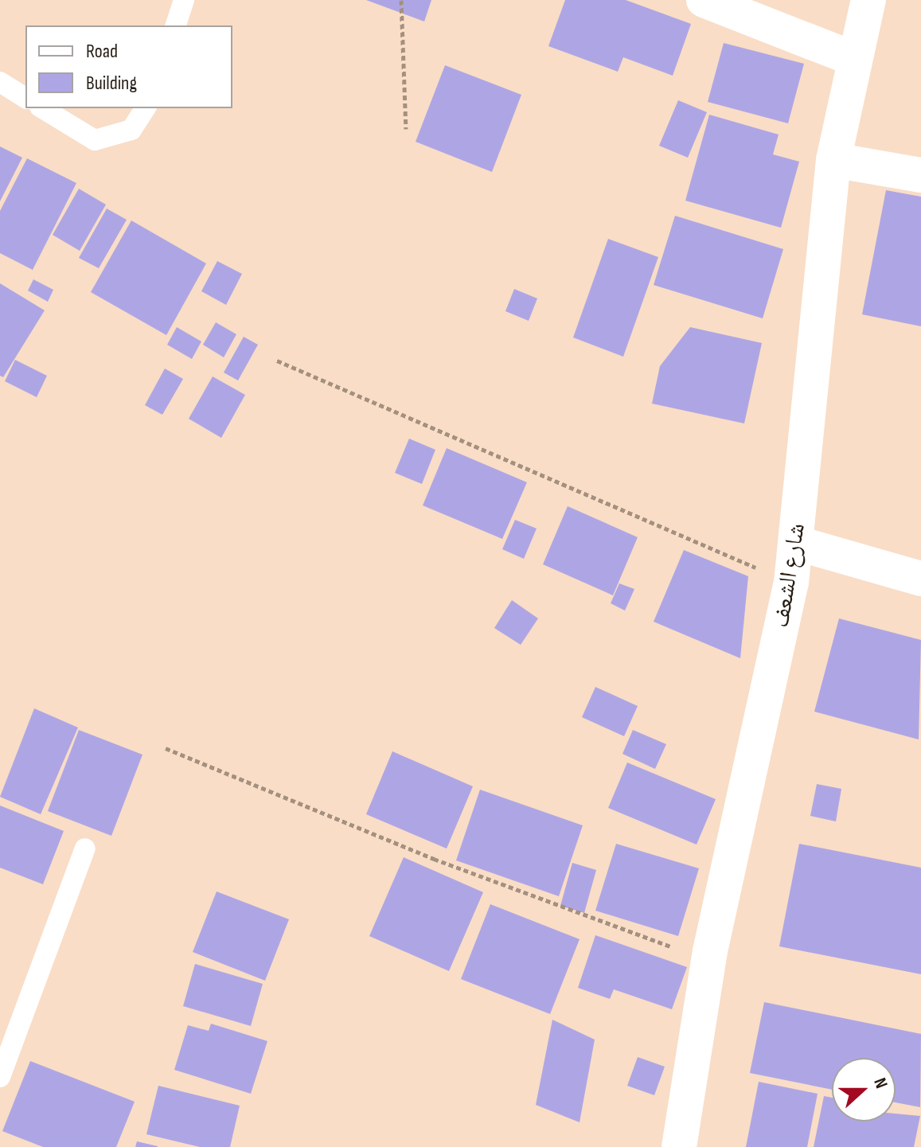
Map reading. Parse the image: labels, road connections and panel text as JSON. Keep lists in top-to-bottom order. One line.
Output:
{"streets":{"street":["شارع الشعف"]},"legend":["Road","Building"],"north":"right"}
